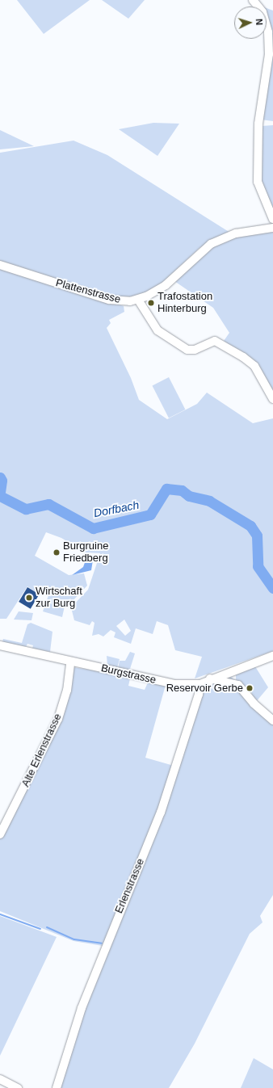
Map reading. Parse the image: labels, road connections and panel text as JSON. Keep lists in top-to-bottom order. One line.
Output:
{"streets":{"street":["Plattenstrasse","Burgstrasse","Alte Erlenstrasse","Erlenstrasse"]},"crossings":[["Burgstrasse","Alte Erlenstrasse"],["Burgstrasse","Erlenstrasse"]],"water":["Dorfbach"],"places":["Trafostation Hinterburg","Burgruine Friedberg","Wirtschaft zur Burg","Reservoir Gerbe"],"north":"right"}
